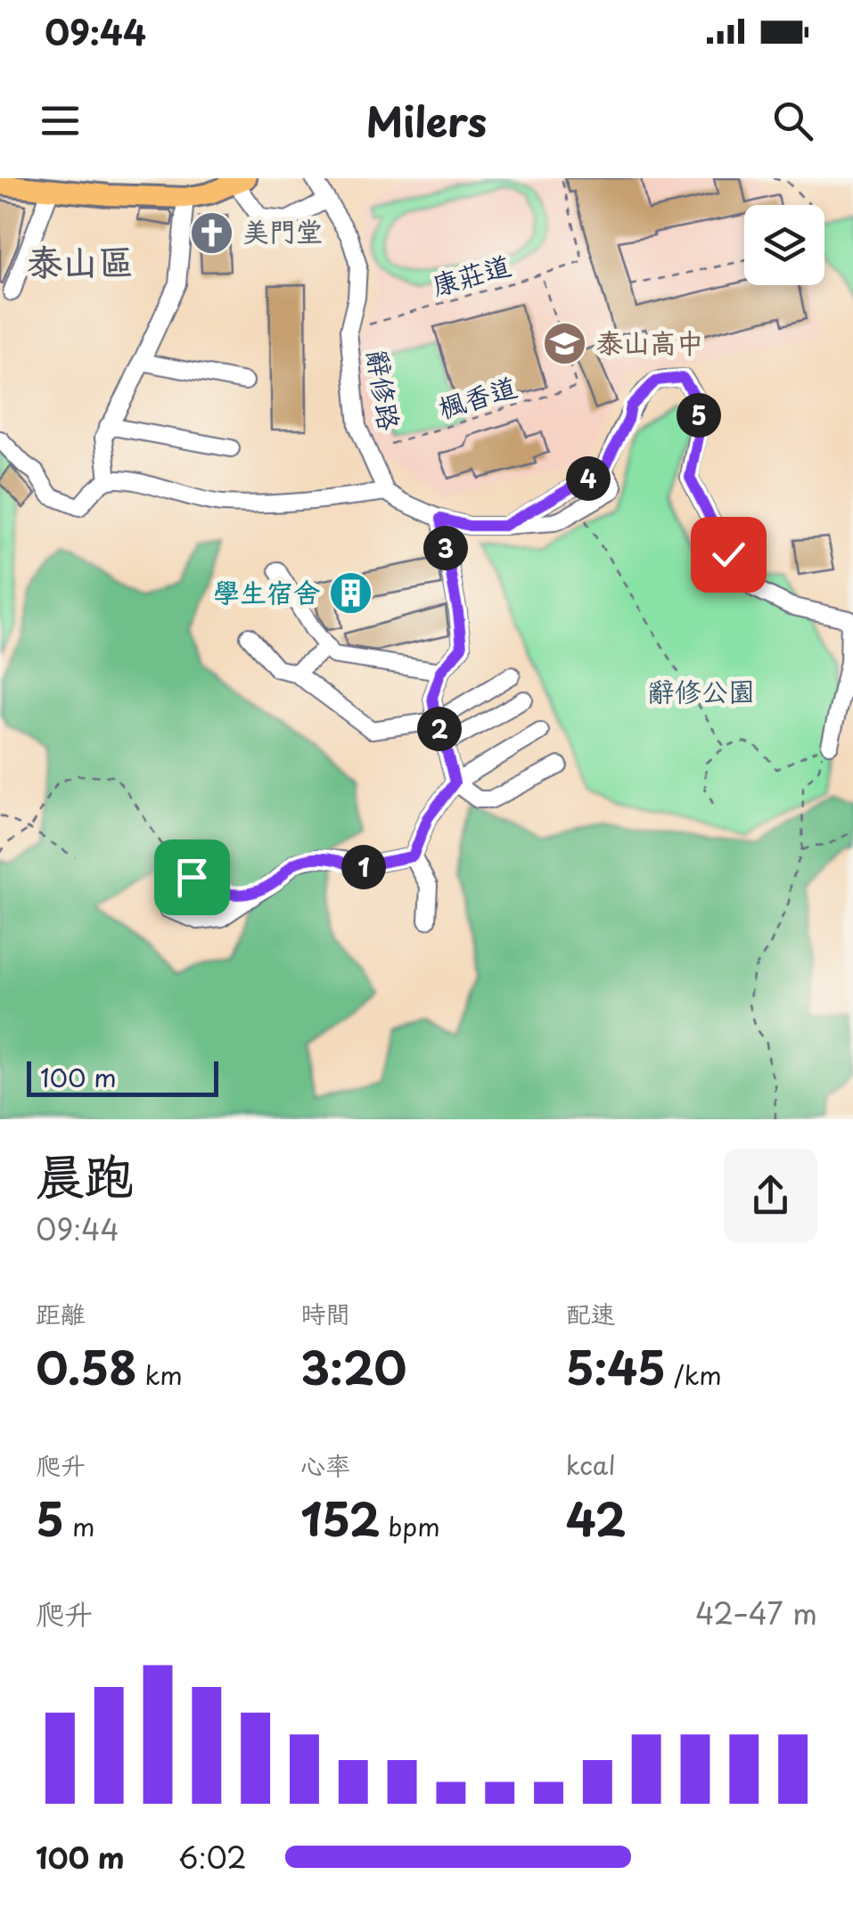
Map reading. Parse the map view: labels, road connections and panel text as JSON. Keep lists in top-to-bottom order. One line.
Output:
{"streets":{"street":["辭修路"],"path":["康莊道","楓香道"]},"crossings":[["康莊道","楓香道"]],"districts":["泰山區"],"parks":["辭修公園"],"places":{"church":["美門堂"],"school or university":["泰山高中"],"building":["學生宿舍"]},"scale_bar":"100 m","page":{"status":"09:44","header":"Milers","pins":["5","4","3","2","1"],"scale":"100 m","heading":["晨跑","09:44"],"stats":[["距離","0.58 km"],["時間","3:20"],["配速","5:45 /km"],["爬升","5 m"],["心率","152 bpm"],["kcal","42"]],"chart":["爬升","42–47 m"],"list":[{"name":"100 m","note":"6:02"}]}}
